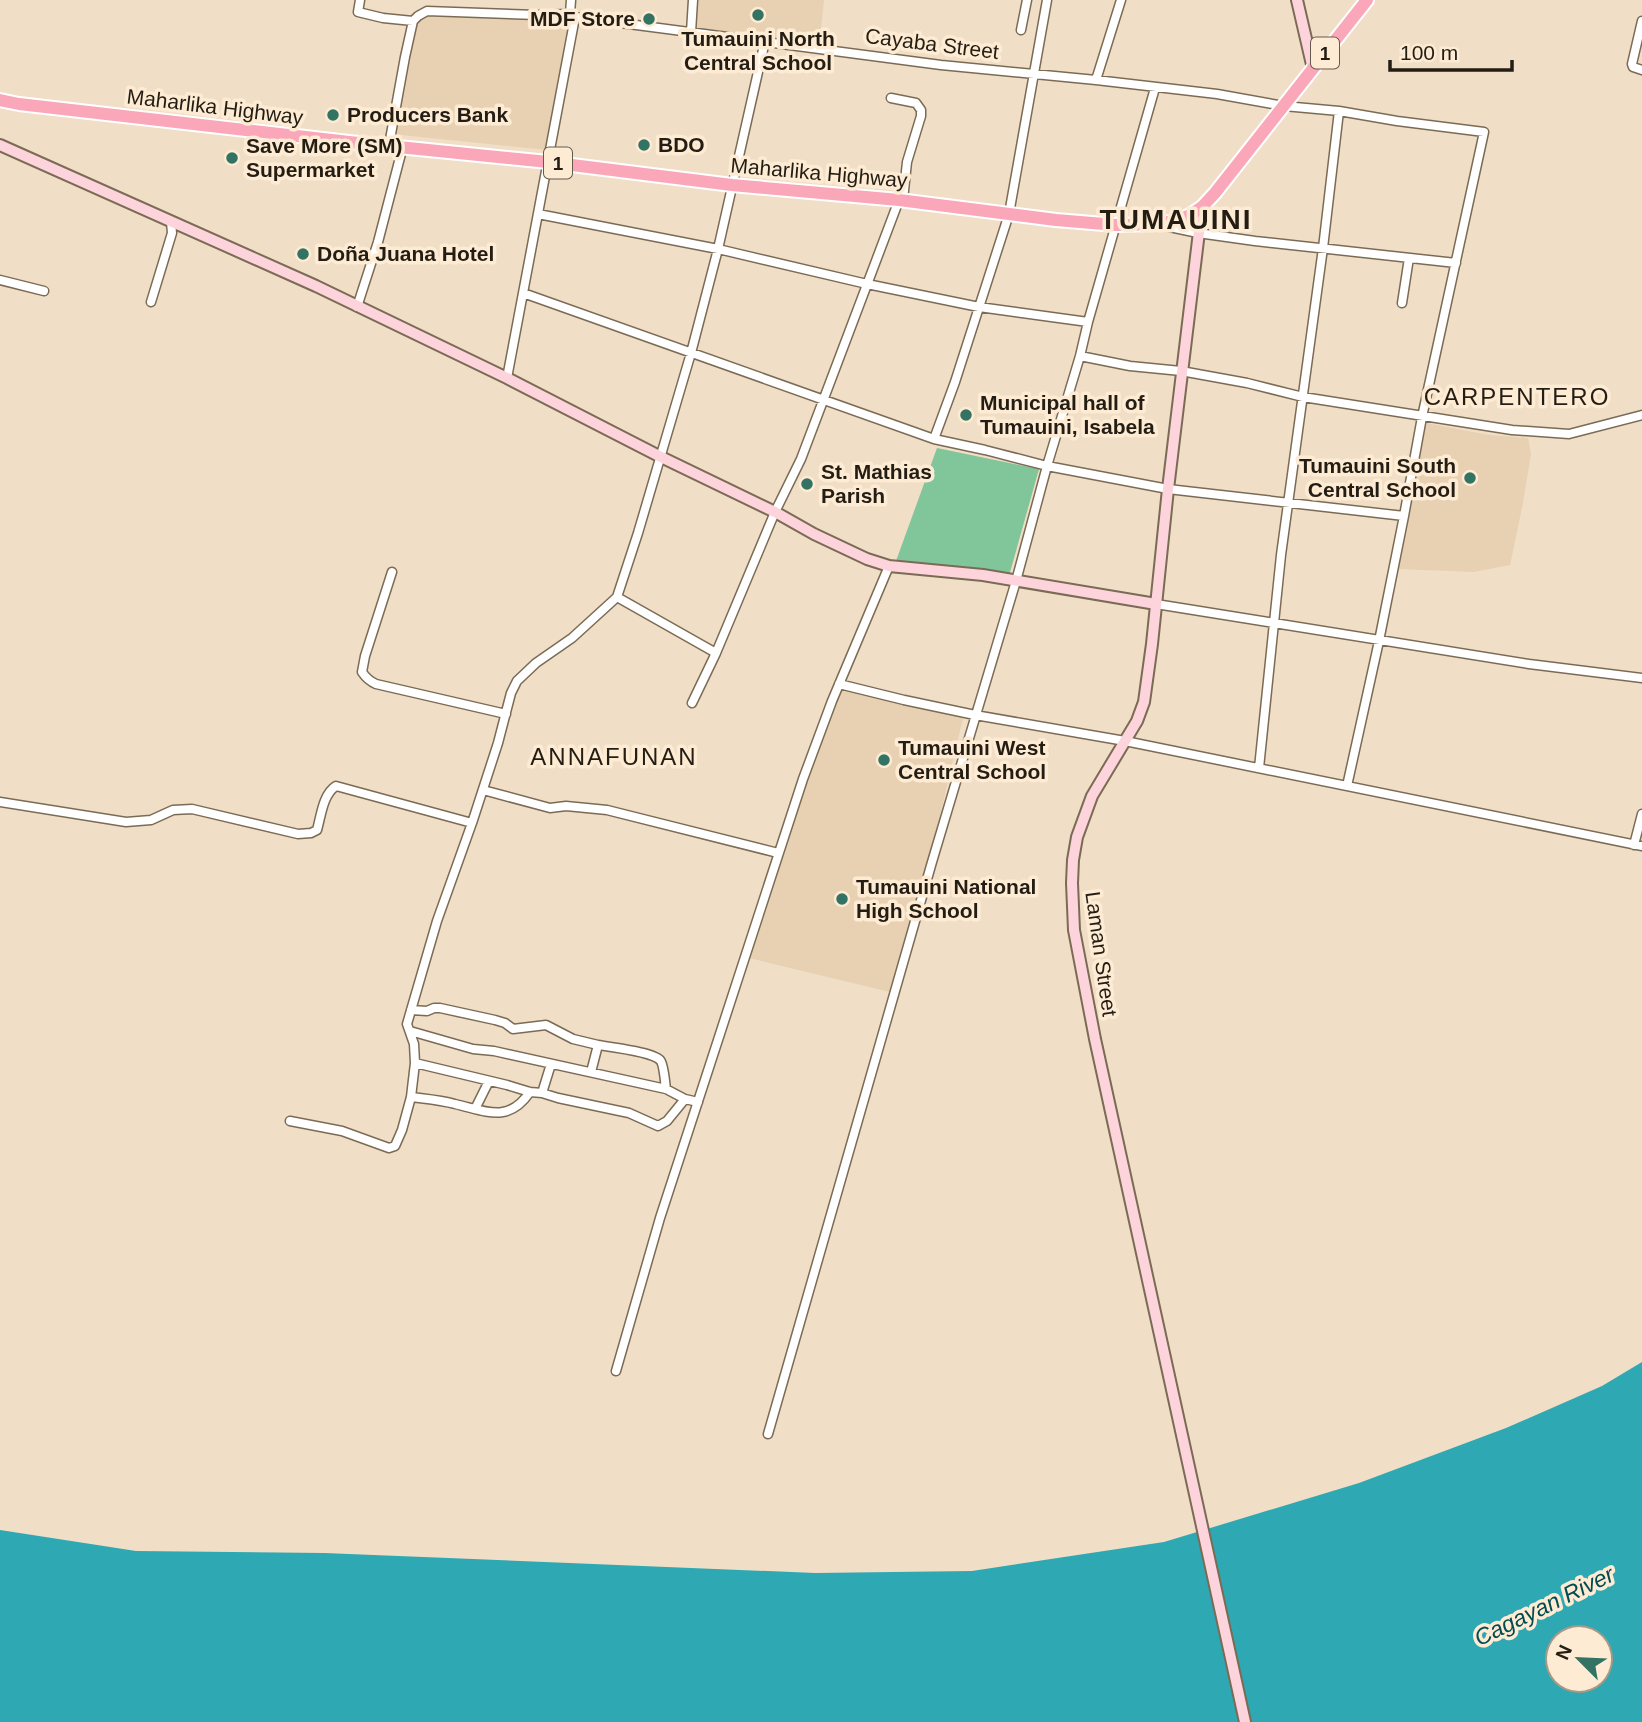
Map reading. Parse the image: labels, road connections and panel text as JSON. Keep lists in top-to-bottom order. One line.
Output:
{"streets":{"main road":["1","Maharlika Highway","Laman Street"],"street":["Cayaba Street"]},"crossings":[["Cayaba Street","Maharlika Highway"],["Maharlika Highway","Laman Street"]],"districts":["TUMAUINI","CARPENTERO","ANNAFUNAN"],"water":["Cagayan River"],"places":["Tumauini North Central School","MDF Store","Producers Bank","BDO","Save More (SM) Supermarket","Doña Juana Hotel","Municipal hall of Tumauini, Isabela","Tumauini South Central School","St. Mathias Parish","Tumauini West Central School","Tumauini National High School"],"scale_bar":"100 m","north":"top left"}
